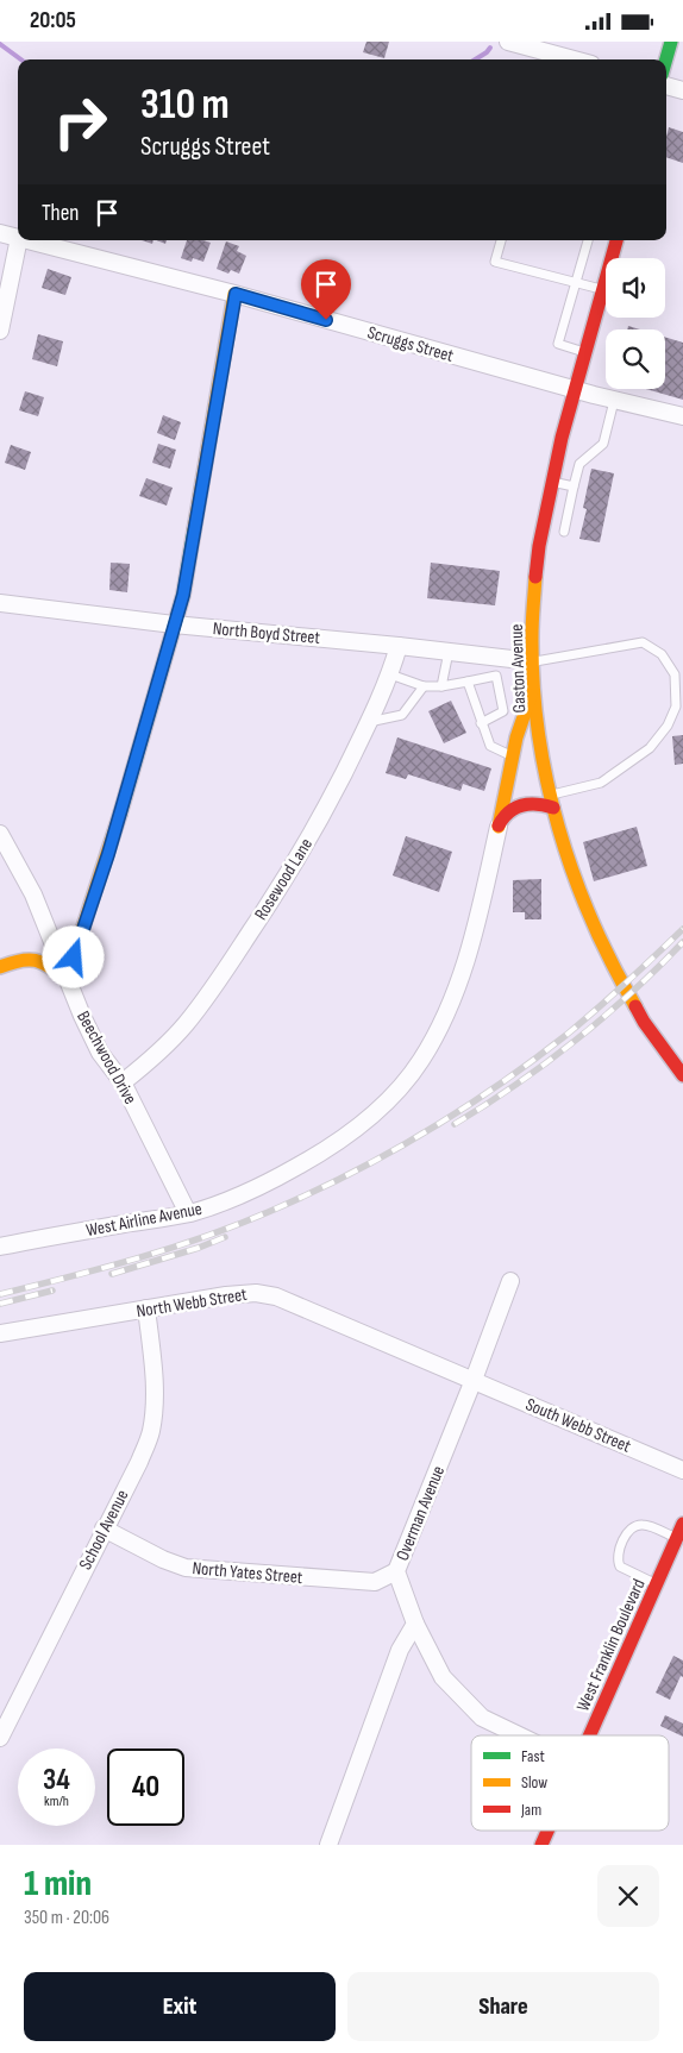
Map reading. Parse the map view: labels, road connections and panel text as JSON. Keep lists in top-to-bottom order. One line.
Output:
{"streets":{"main road":["Gaston Avenue","West Franklin Boulevard"],"street":["Scruggs Street","North Boyd Street","Rosewood Lane","Beechwood Drive","West Airline Avenue","North Webb Street","South Webb Street","Overman Avenue","School Avenue","North Yates Street"]},"crossings":[["Scruggs Street","Gaston Avenue"],["North Boyd Street","Gaston Avenue"],["North Boyd Street","Rosewood Lane"],["Rosewood Lane","Beechwood Drive"],["Beechwood Drive","West Airline Avenue"],["North Webb Street","South Webb Street"],["North Webb Street","Overman Avenue"],["North Webb Street","School Avenue"],["South Webb Street","Overman Avenue"],["Overman Avenue","North Yates Street"],["School Avenue","North Yates Street"]],"legend":["Fast","Slow","Jam"],"page":{"status":"20:05","turn":["310 m","Scruggs Street"],"then":"Then","speed":"34 km/h","limit":"40","heading":["1 min","350 m · 20:06"],"buttons":["Exit","Share"]}}
